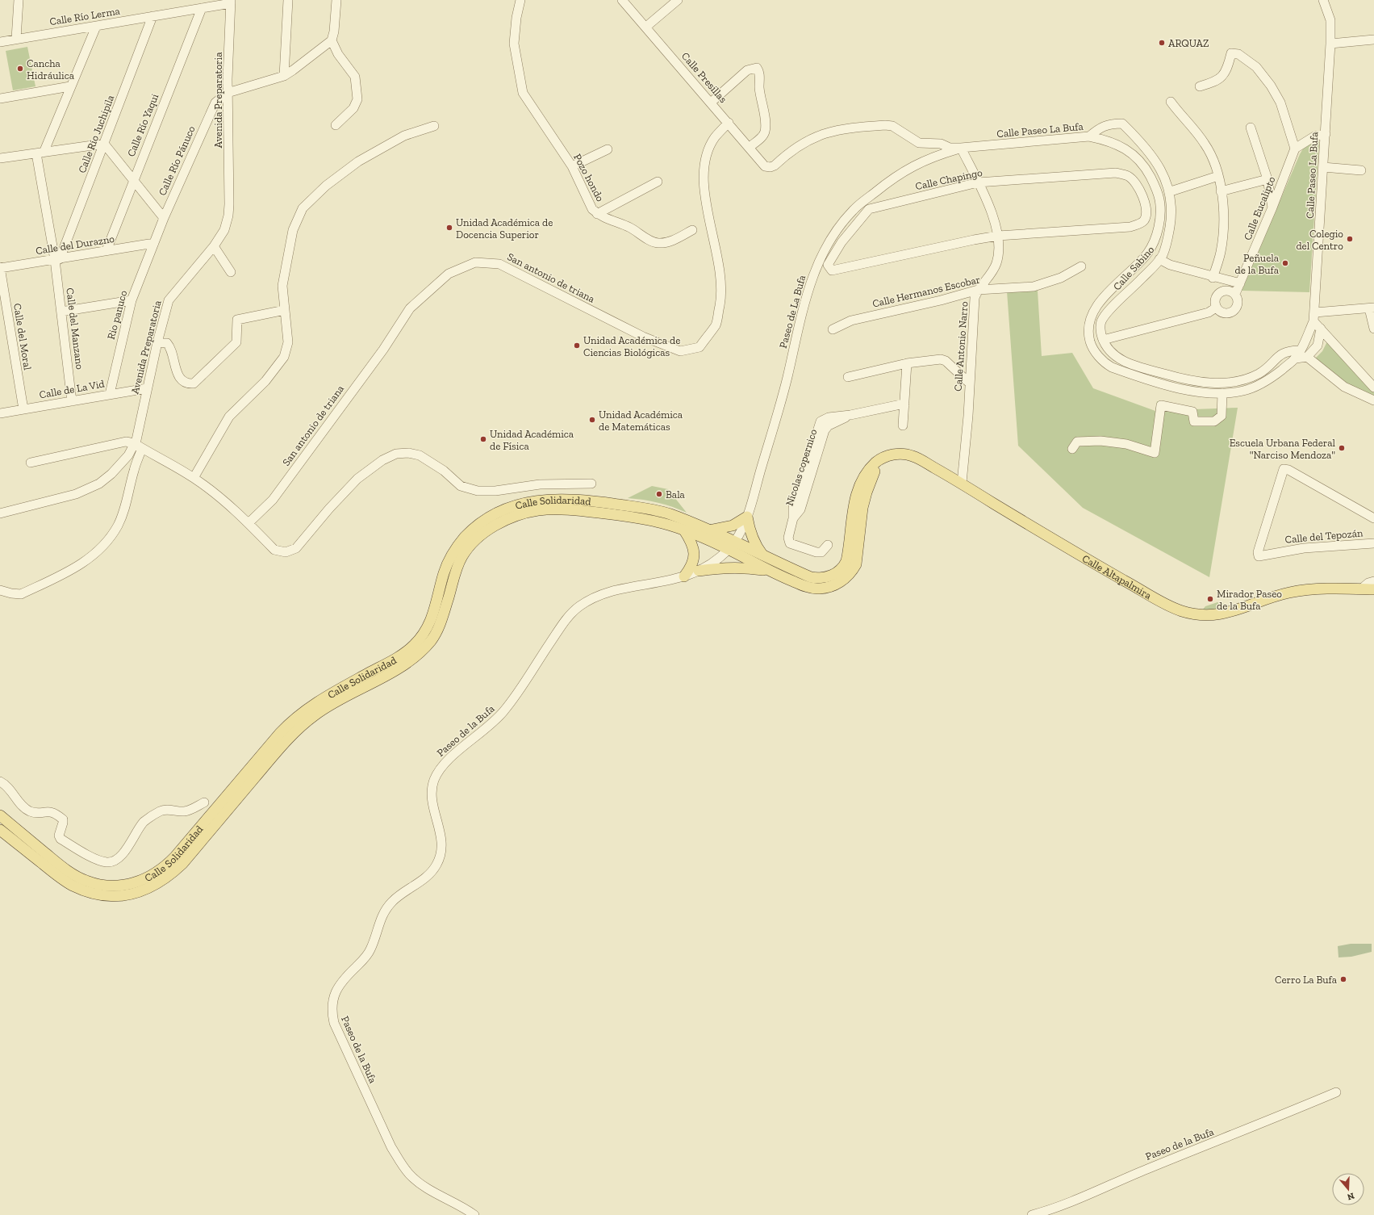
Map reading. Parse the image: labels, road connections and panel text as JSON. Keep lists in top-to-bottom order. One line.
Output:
{"streets":{"main road":["Calle Solidaridad","Calle Altapalmira"],"street":["Calle Río Lerma","Calle Presillas","Avenida Preparatoria","Calle Río Yaqui","Calle Paseo La Bufa","Calle Río Juchipila","Calle Río Pánuco","Pozo hondo","Calle Chapingo","Calle Eucalipto","Calle del Durazno","Calle Sabino","San antonio de triana","Calle Hermanos Escobar","Paseo de La Bufa","Rio panuco","Calle del Manzano","Calle del Moral","Calle Antonio Narro","Calle de La Vid","Nicolas copernico","Calle del Tepozán","Paseo de la Bufa"]},"crossings":[["Calle Río Lerma","Avenida Preparatoria"],["Calle Río Lerma","Calle Río Yaqui"],["Calle Río Lerma","Calle Río Juchipila"],["Calle Presillas","Calle Paseo La Bufa"],["Calle Presillas","San antonio de triana"],["Calle Presillas","Paseo de La Bufa"],["Calle Presillas","Calle Antonio Narro"],["Avenida Preparatoria","Calle Río Pánuco"],["Avenida Preparatoria","Calle de La Vid"],["Calle Río Yaqui","Calle del Durazno"],["Calle Paseo La Bufa","Calle Sabino"],["Calle Paseo La Bufa","Paseo de La Bufa"],["Calle Paseo La Bufa","Calle Antonio Narro"],["Calle Río Juchipila","Calle del Durazno"],["Calle Río Juchipila","Calle del Manzano"],["Calle Río Pánuco","Calle del Durazno"],["Calle Río Pánuco","Rio panuco"],["Calle Chapingo","Calle Antonio Narro"],["Calle del Durazno","Rio panuco"],["Calle del Durazno","Calle del Manzano"],["Calle del Durazno","Calle del Moral"],["Calle Hermanos Escobar","Calle Antonio Narro"],["Paseo de La Bufa","Calle Antonio Narro"],["Paseo de La Bufa","Paseo de la Bufa"],["Rio panuco","Calle de La Vid"],["Calle del Manzano","Calle de La Vid"],["Calle del Moral","Calle de La Vid"],["Calle Antonio Narro","Calle Altapalmira"],["Calle Solidaridad","Paseo de la Bufa"]],"places":["ARQUAZ","Cancha Hidráulica","Unidad Académica de Docencia Superior","Colegio del Centro","Peñuela de la Bufa","Unidad Académica de Ciencias Biológicas","Unidad Académica de Matemáticas","Unidad Académica de Física","Escuela Urbana Federal \"Narciso Mendoza\"","Bala","Mirador Paseo de la Bufa","Cerro La Bufa"],"north":"bottom"}
